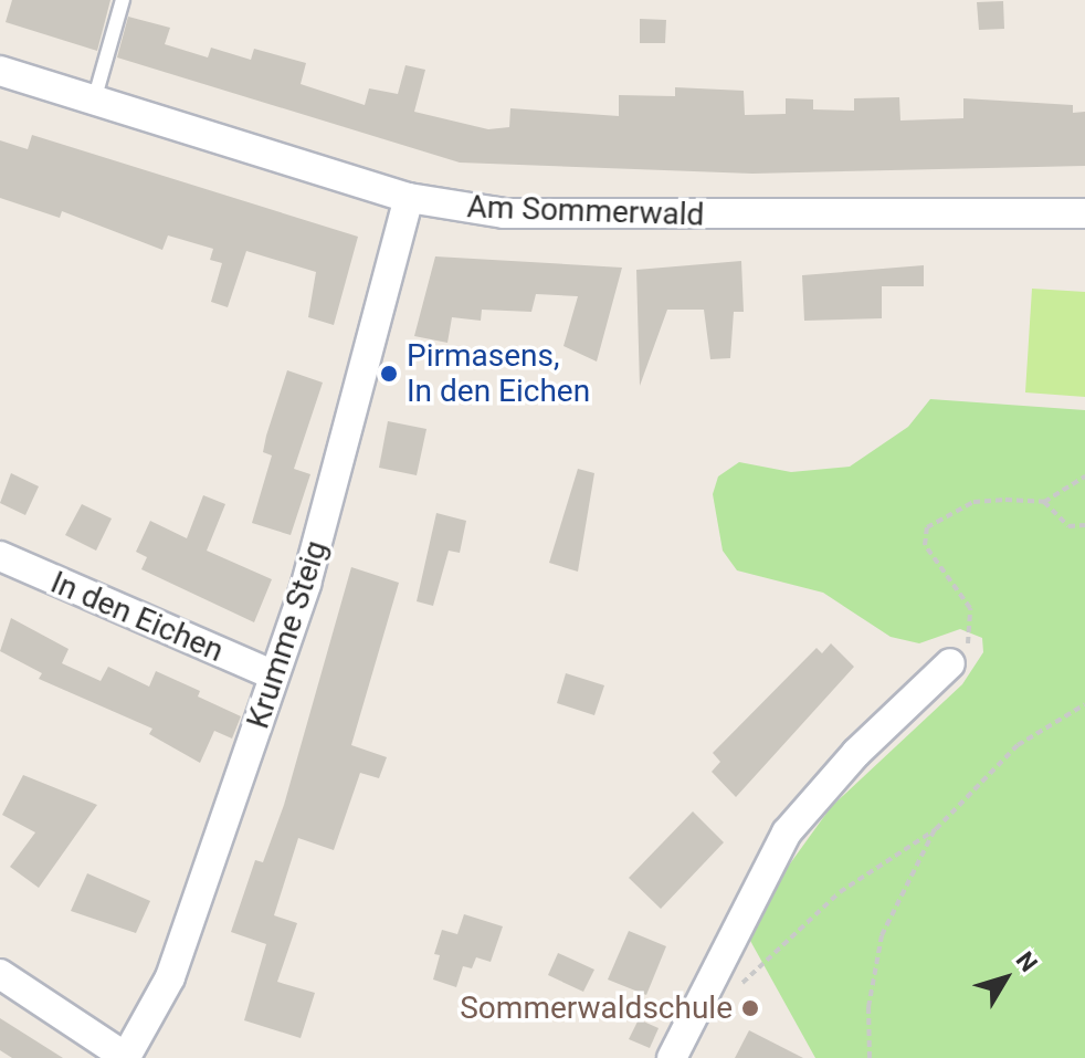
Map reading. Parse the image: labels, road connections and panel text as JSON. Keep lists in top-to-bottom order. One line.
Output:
{"streets":{"street":["Am Sommerwald","In den Eichen","Krumme Steig"]},"crossings":[["Am Sommerwald","Krumme Steig"],["In den Eichen","Krumme Steig"]],"places":["Pirmasens, In den Eichen","Sommerwaldschule"],"north":"top right"}
